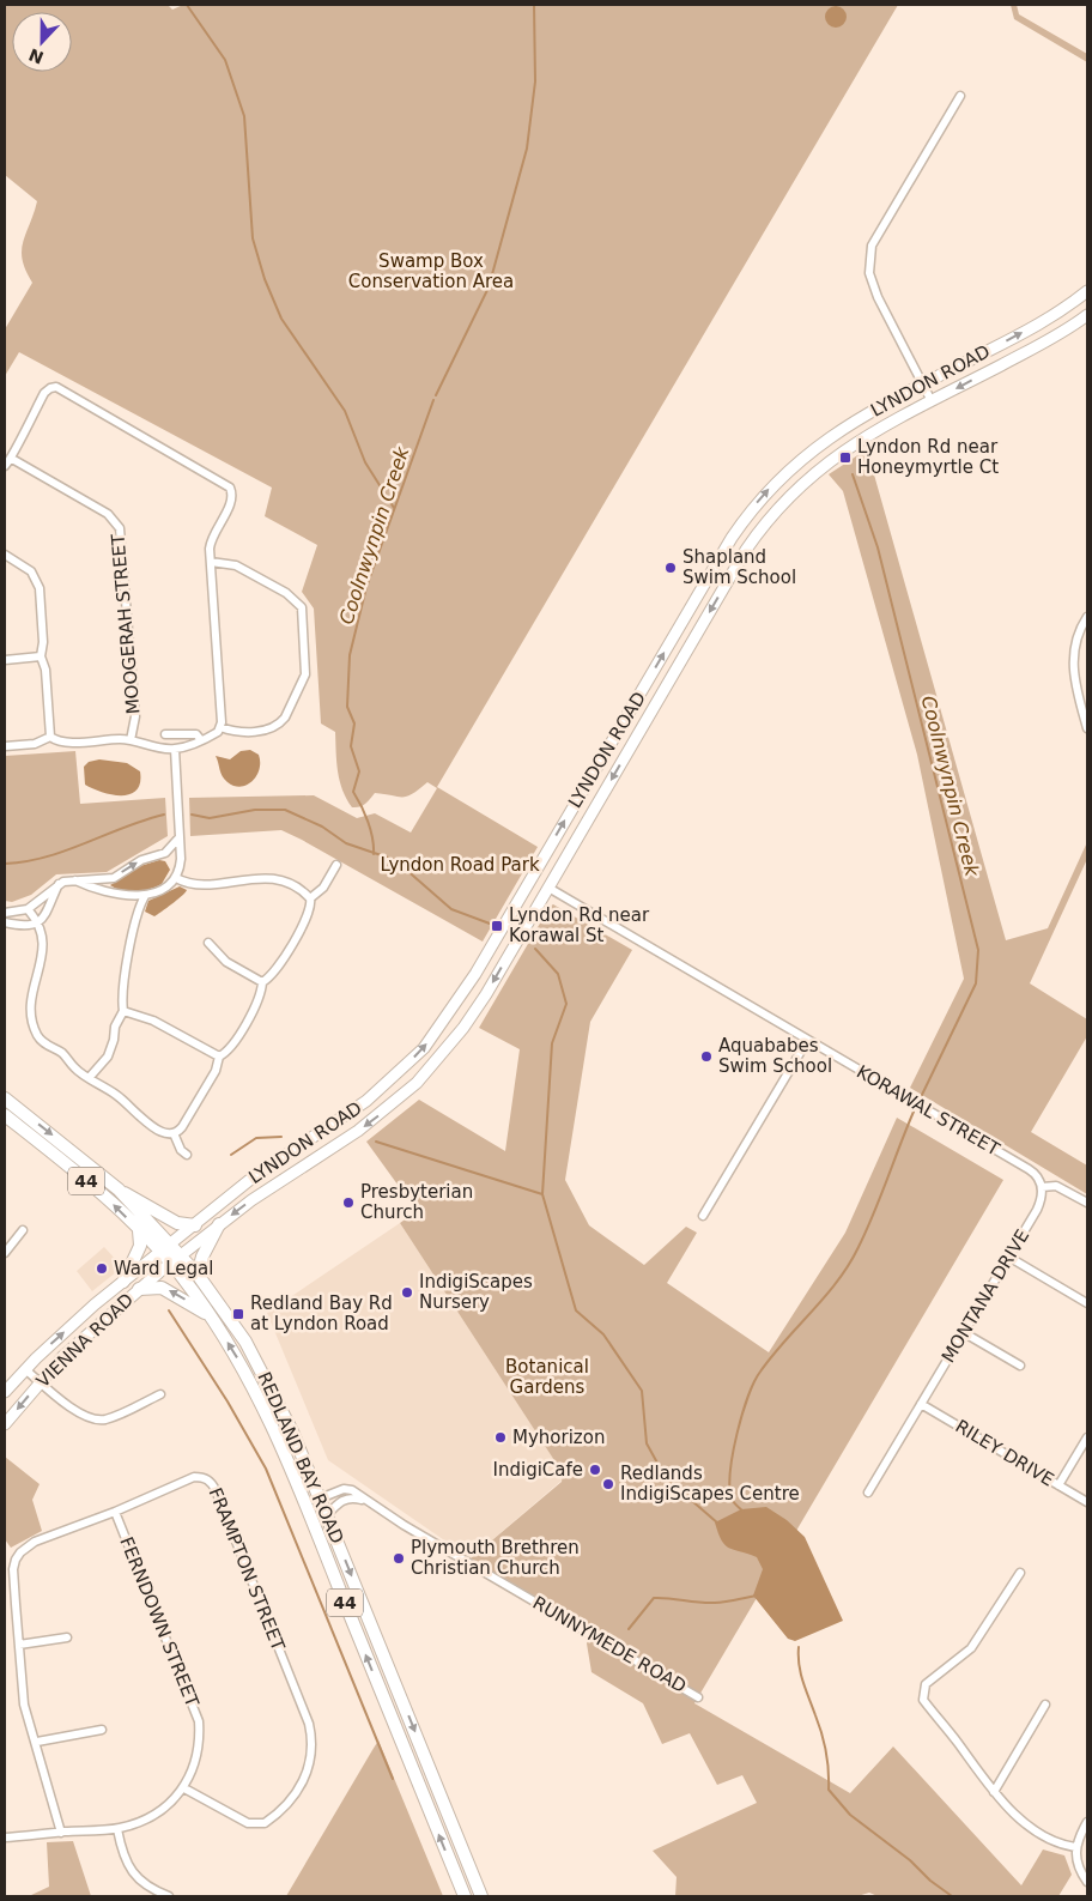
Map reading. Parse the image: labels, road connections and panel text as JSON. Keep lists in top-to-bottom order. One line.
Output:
{"streets":{"main road":["LYNDON ROAD","44","VIENNA ROAD","REDLAND BAY ROAD"],"street":["MOOGERAH STREET","KORAWAL STREET","MONTANA DRIVE","RILEY DRIVE","FRAMPTON STREET","FERNDOWN STREET","RUNNYMEDE ROAD"]},"crossings":[["LYNDON ROAD","KORAWAL STREET"],["LYNDON ROAD","VIENNA ROAD"],["LYNDON ROAD","REDLAND BAY ROAD"],["KORAWAL STREET","MONTANA DRIVE"],["MONTANA DRIVE","RILEY DRIVE"],["VIENNA ROAD","REDLAND BAY ROAD"],["REDLAND BAY ROAD","RUNNYMEDE ROAD"],["FRAMPTON STREET","FERNDOWN STREET"]],"water":["Coolnwynpin Creek"],"parks":["Swamp Box Conservation Area","Lyndon Road Park","Botanical Gardens"],"places":{"transit":["Lyndon Rd near Honeymyrtle Ct","Lyndon Rd near Korawal St","Redland Bay Rd at Lyndon Road"],"other":["Shapland Swim School","Aquababes Swim School","Presbyterian Church","Ward Legal","IndigiScapes Nursery","Myhorizon","IndigiCafe","Redlands IndigiScapes Centre","Plymouth Brethren Christian Church"]},"north":"bottom"}
